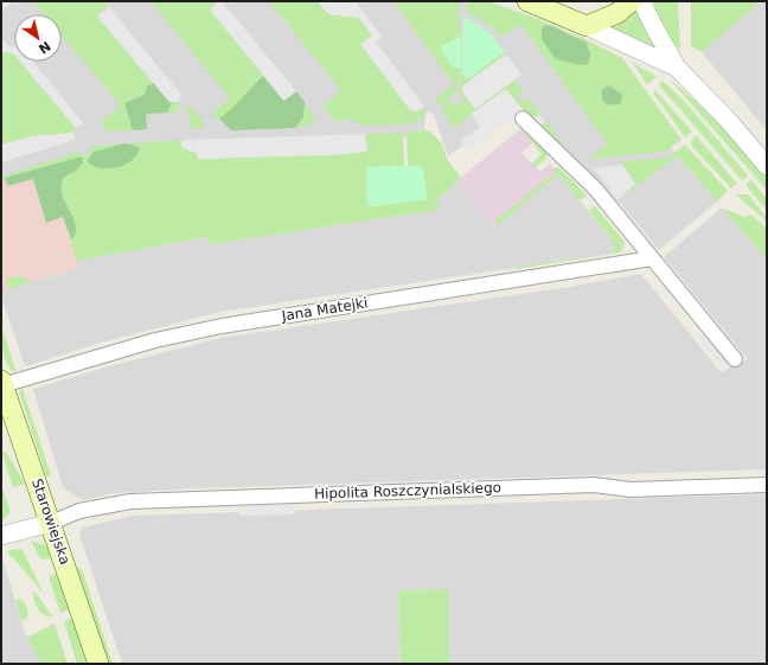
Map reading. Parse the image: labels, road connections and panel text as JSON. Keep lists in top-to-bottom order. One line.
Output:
{"streets":{"main road":["Starowiejska"],"street":["Jana Matejki","Hipolita Roszczynialskiego"]},"crossings":[["Jana Matejki","Starowiejska"],["Hipolita Roszczynialskiego","Starowiejska"]],"north":"bottom right"}
